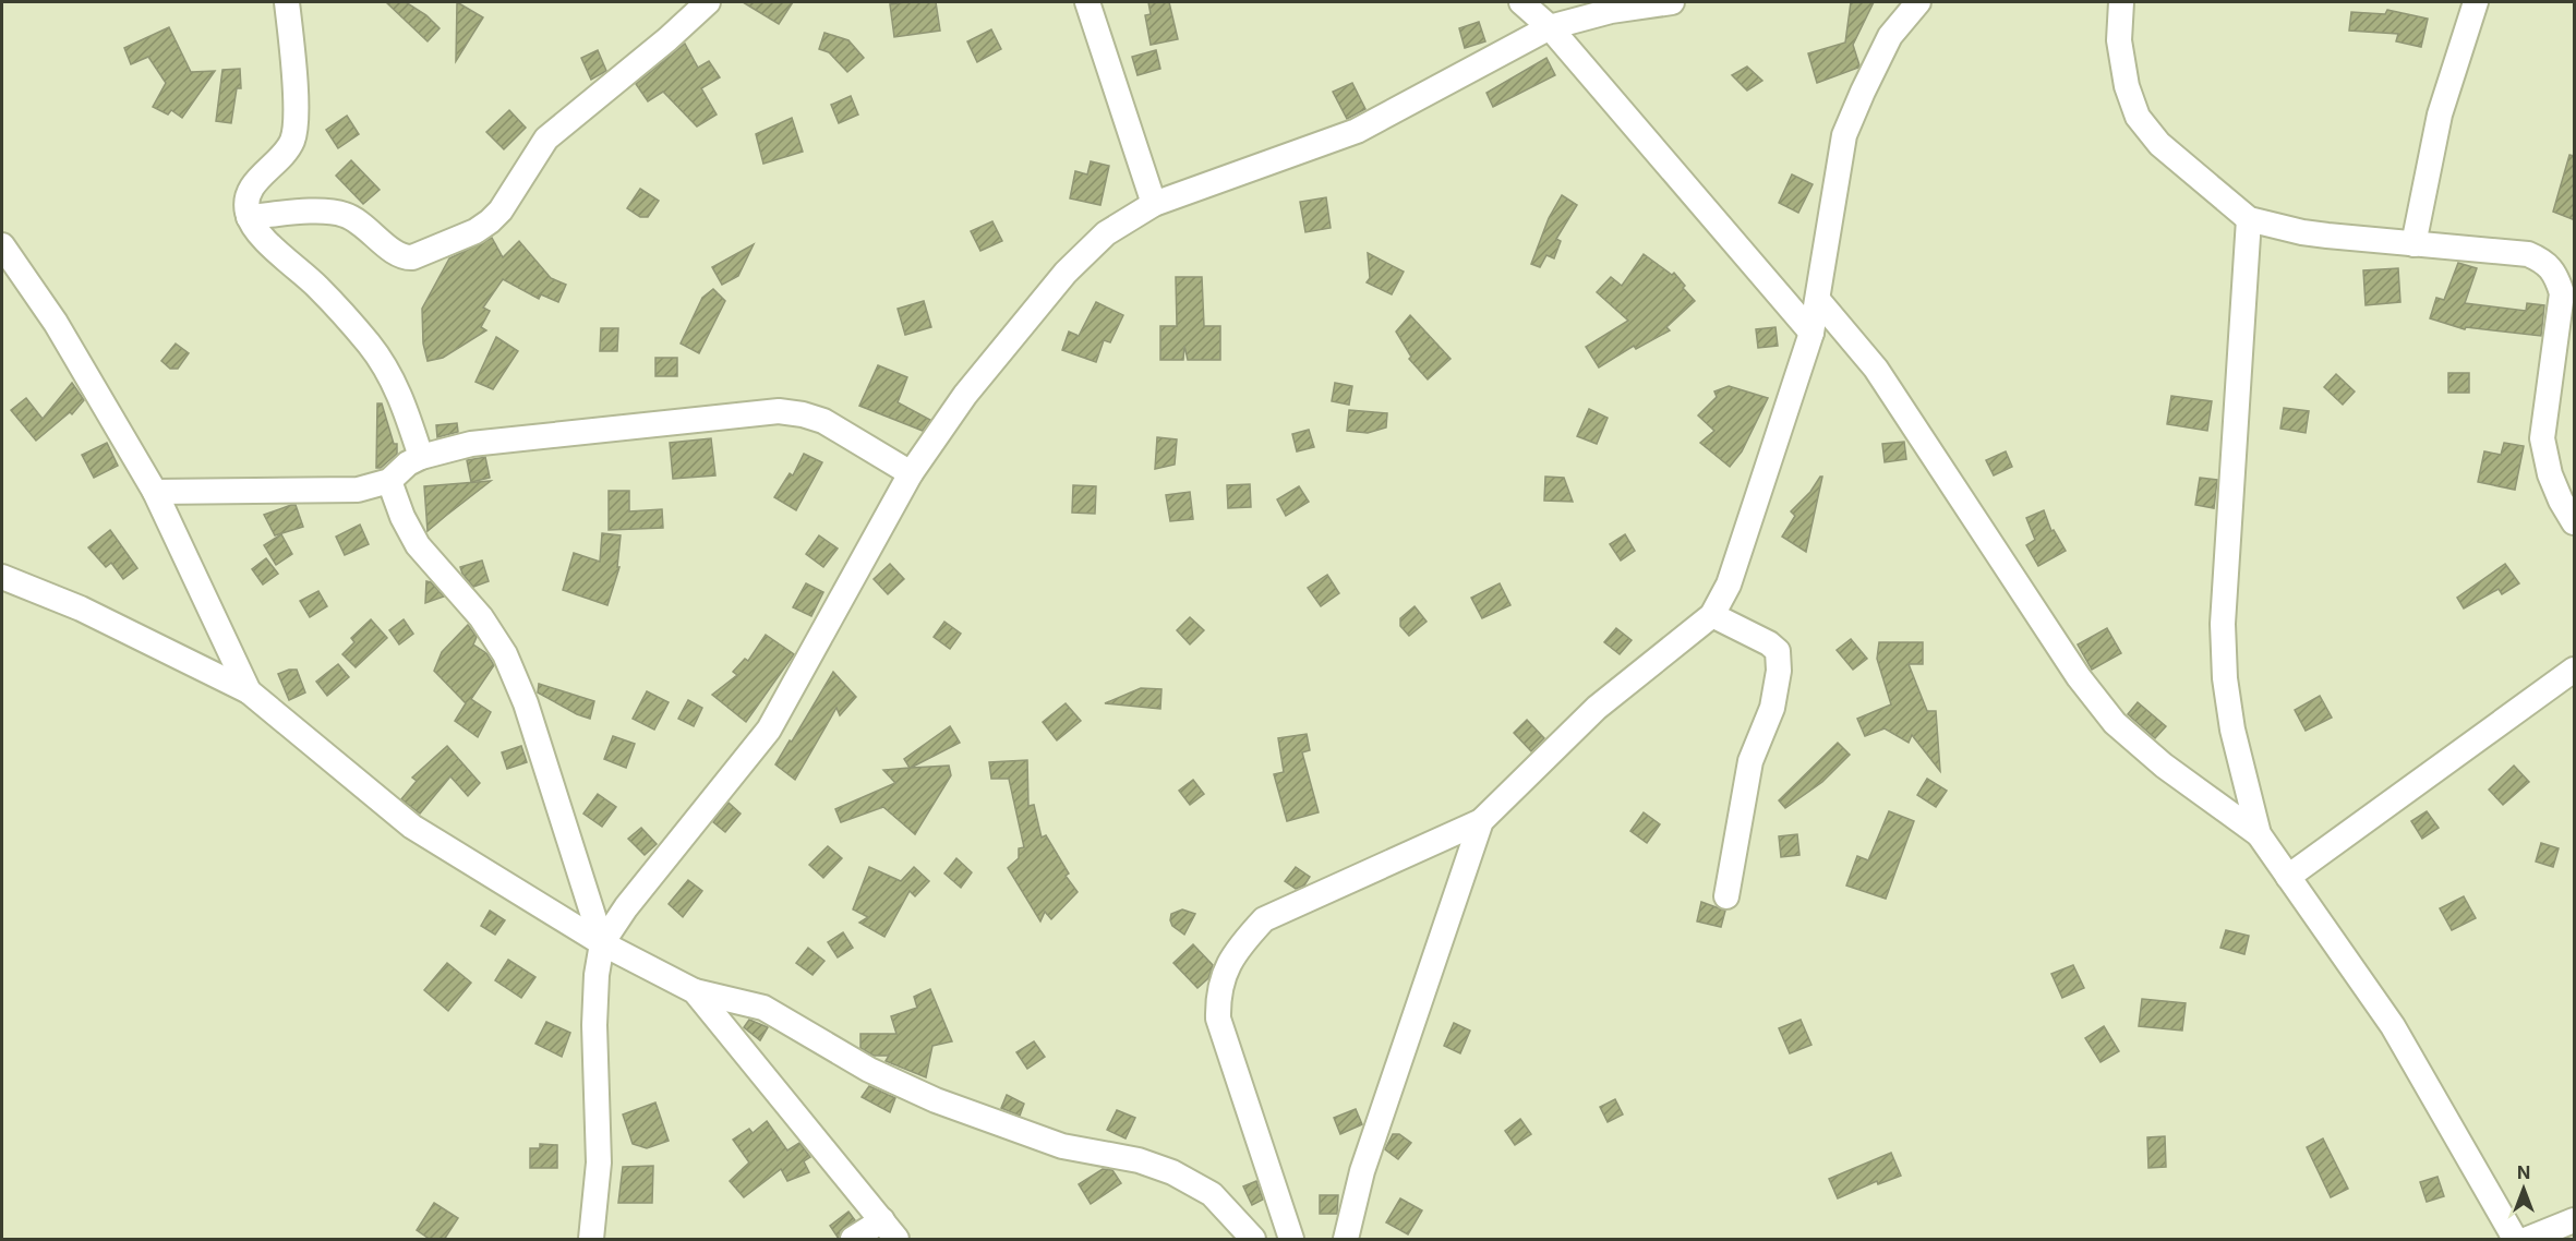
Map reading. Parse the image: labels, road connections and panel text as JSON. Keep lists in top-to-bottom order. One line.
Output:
{"north":"top"}
